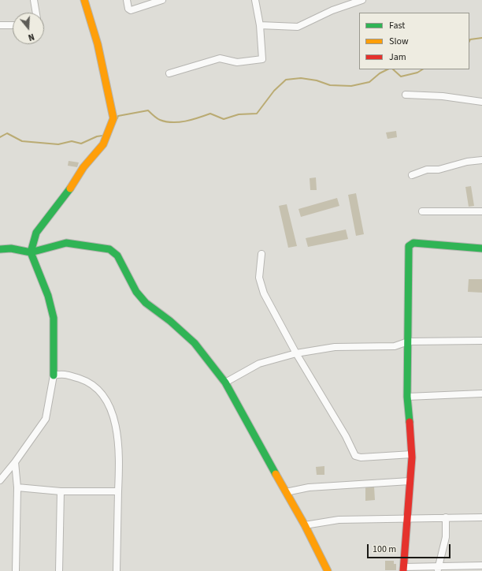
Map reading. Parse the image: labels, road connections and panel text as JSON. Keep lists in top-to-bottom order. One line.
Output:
{"legend":["Fast","Slow","Jam"],"scale_bar":"100 m","north":"bottom"}
